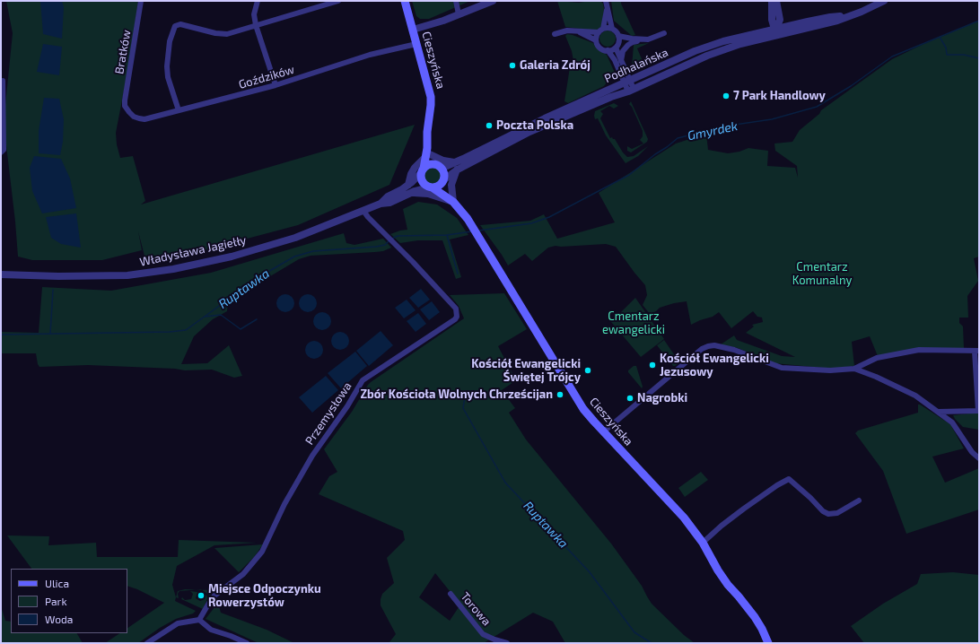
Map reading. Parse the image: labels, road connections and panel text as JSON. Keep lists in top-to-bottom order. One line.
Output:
{"streets":{"main road":["Cieszyńska"],"street":["Bratków","Podhalańska","Goździków","Władysława Jagiełły","Przemysłowa","Torowa"]},"crossings":[["Bratków","Goździków"],["Cieszyńska","Podhalańska"],["Cieszyńska","Goździków"],["Cieszyńska","Władysława Jagiełły"],["Podhalańska","Władysława Jagiełły"],["Władysława Jagiełły","Przemysłowa"]],"water":["Gmyrdek","Ruptawka"],"parks":["Cmentarz Komunalny","Cmentarz ewangelicki"],"places":["Galeria Zdrój","7 Park Handlowy","Poczta Polska","Kościół Ewangelicki Jezusowy","Kościół Ewangelicki Świętej Trójcy","Zbór Kościoła Wolnych Chrześcijan","Nagrobki","Miejsce Odpoczynku Rowerzystów"],"legend":["Ulica","Park","Woda"]}
